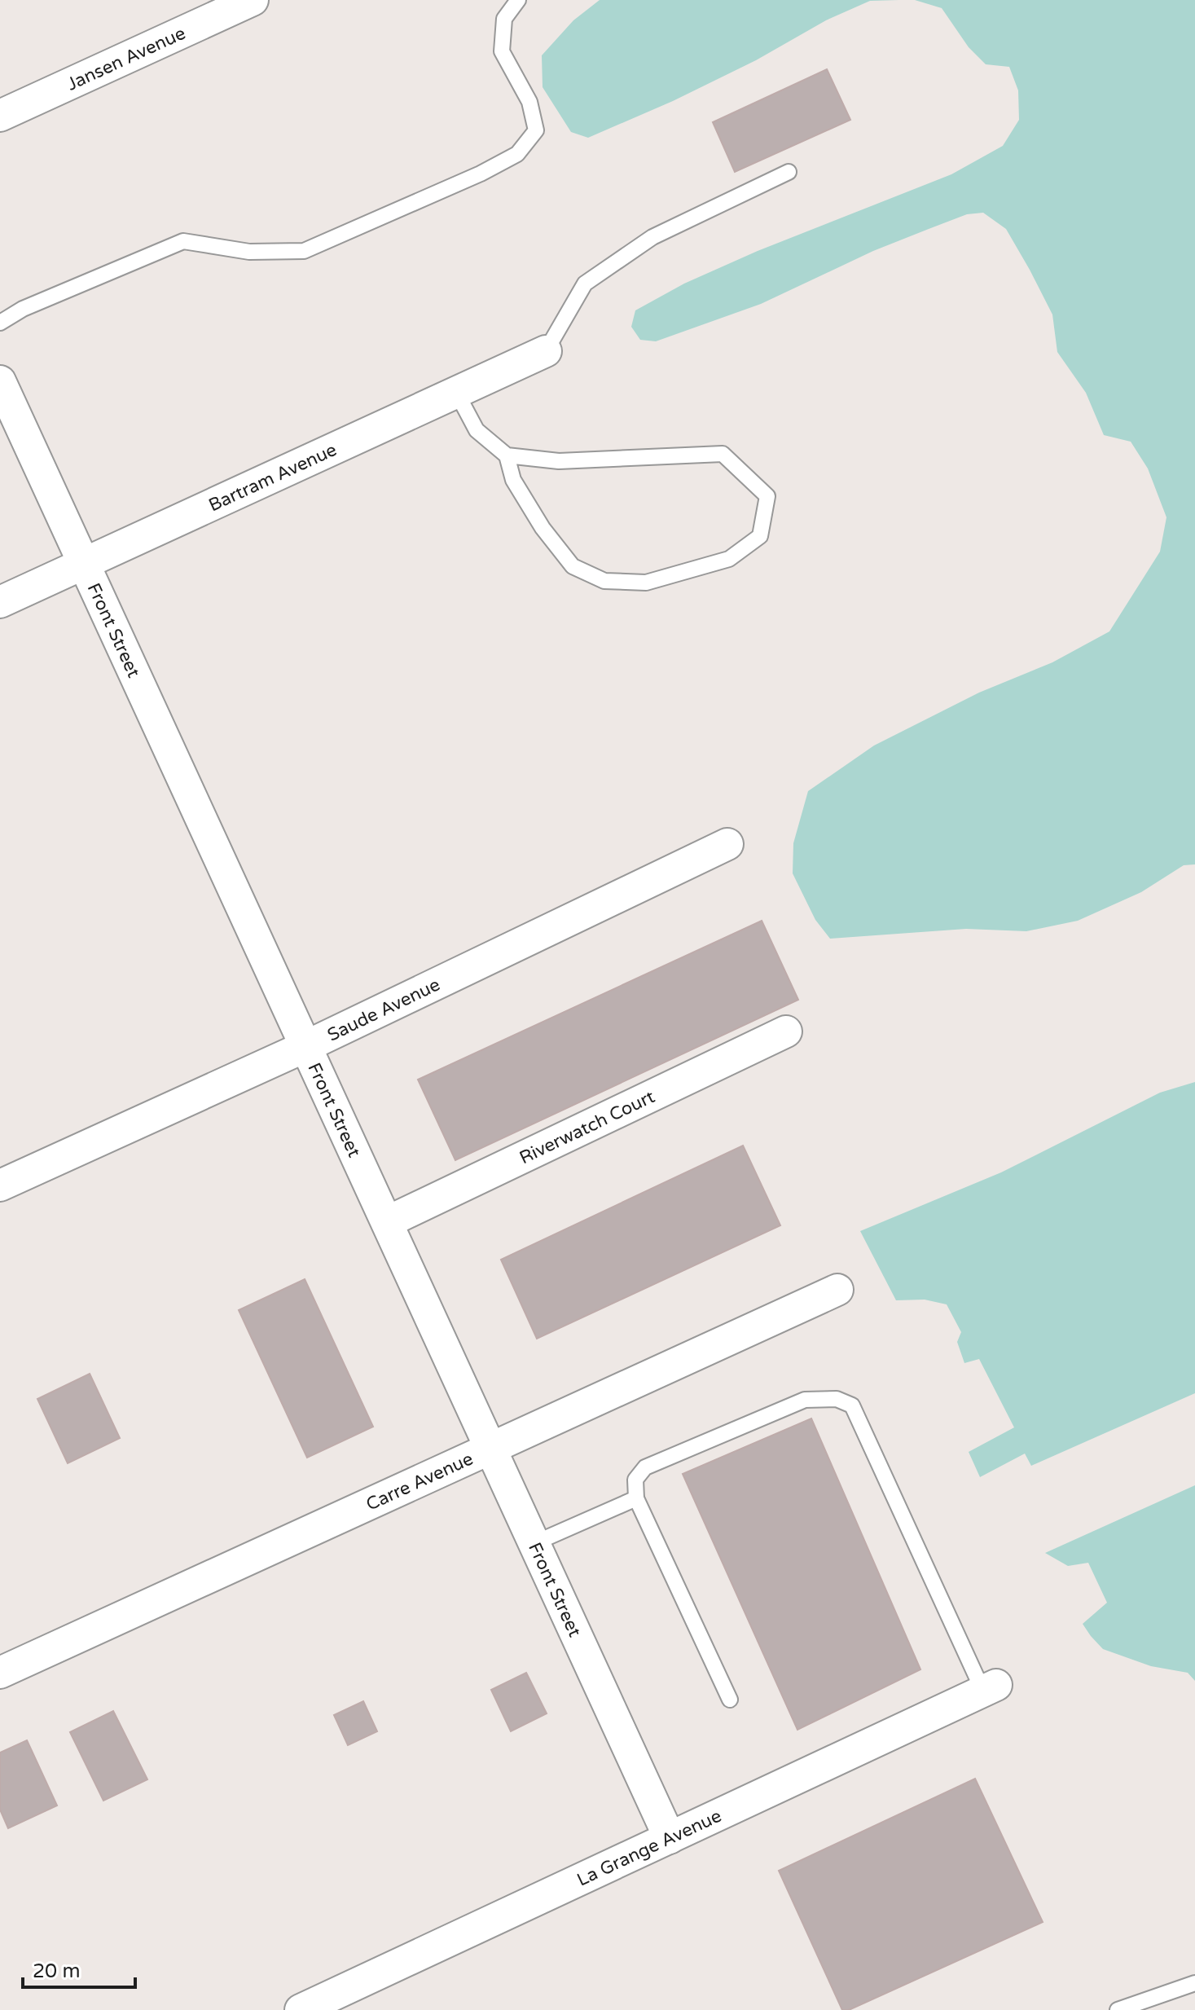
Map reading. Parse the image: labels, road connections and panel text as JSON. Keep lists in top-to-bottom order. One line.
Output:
{"streets":{"street":["Jansen Avenue","Bartram Avenue","Front Street","Saude Avenue","Riverwatch Court","Carre Avenue","La Grange Avenue"]},"crossings":[["Bartram Avenue","Front Street"],["Front Street","Saude Avenue"],["Front Street","Riverwatch Court"],["Front Street","Carre Avenue"],["Front Street","La Grange Avenue"]],"scale_bar":"20 m"}
